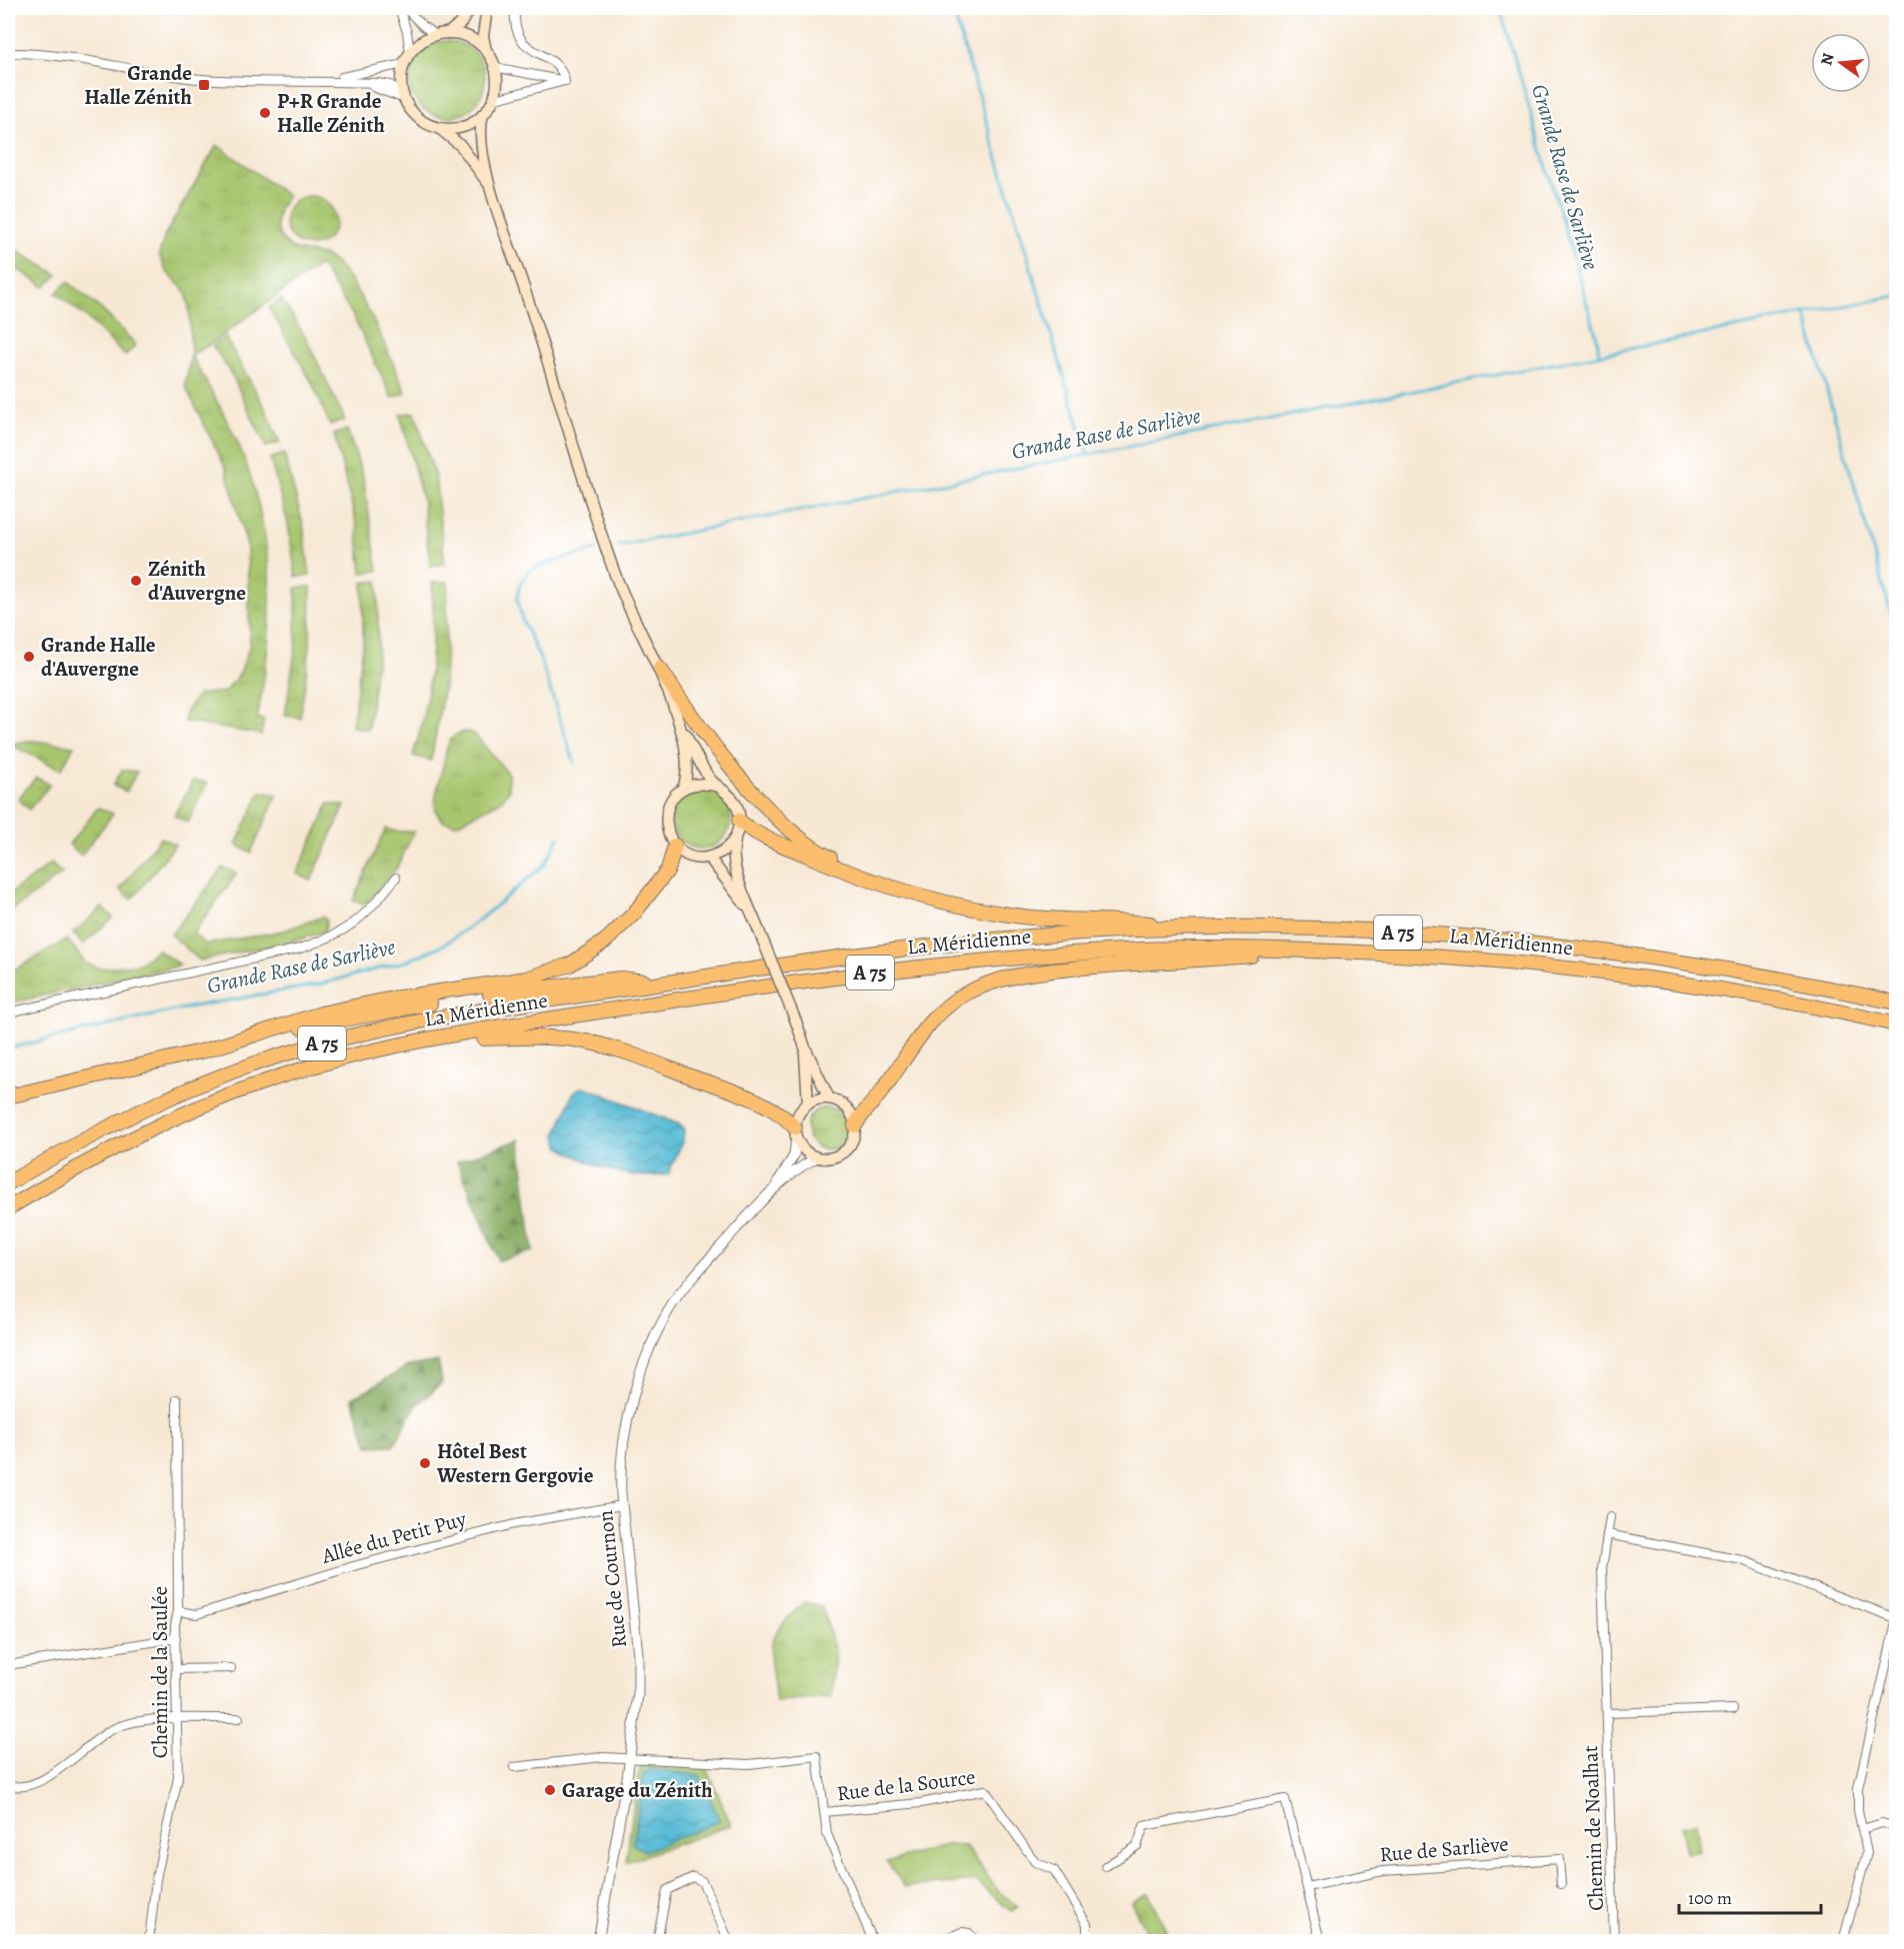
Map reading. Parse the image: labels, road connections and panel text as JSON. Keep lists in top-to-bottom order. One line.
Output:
{"streets":{"highway":["A 75","La Méridienne"],"street":["Allée du Petit Puy","Rue de Cournon","Chemin de la Saulée","Rue de la Source","Chemin de Noalhat","Rue de Sarliève"]},"crossings":[["Allée du Petit Puy","Rue de Cournon"],["Allée du Petit Puy","Chemin de la Saulée"]],"water":["Grande Rase de Sarliève"],"places":{"transit":["Grande Halle Zénith"],"other":["P+R Grande Halle Zénith","Zénith d'Auvergne","Grande Halle d'Auvergne","Hôtel Best Western Gergovie","Garage du Zénith"]},"scale_bar":"100 m","north":"left"}
